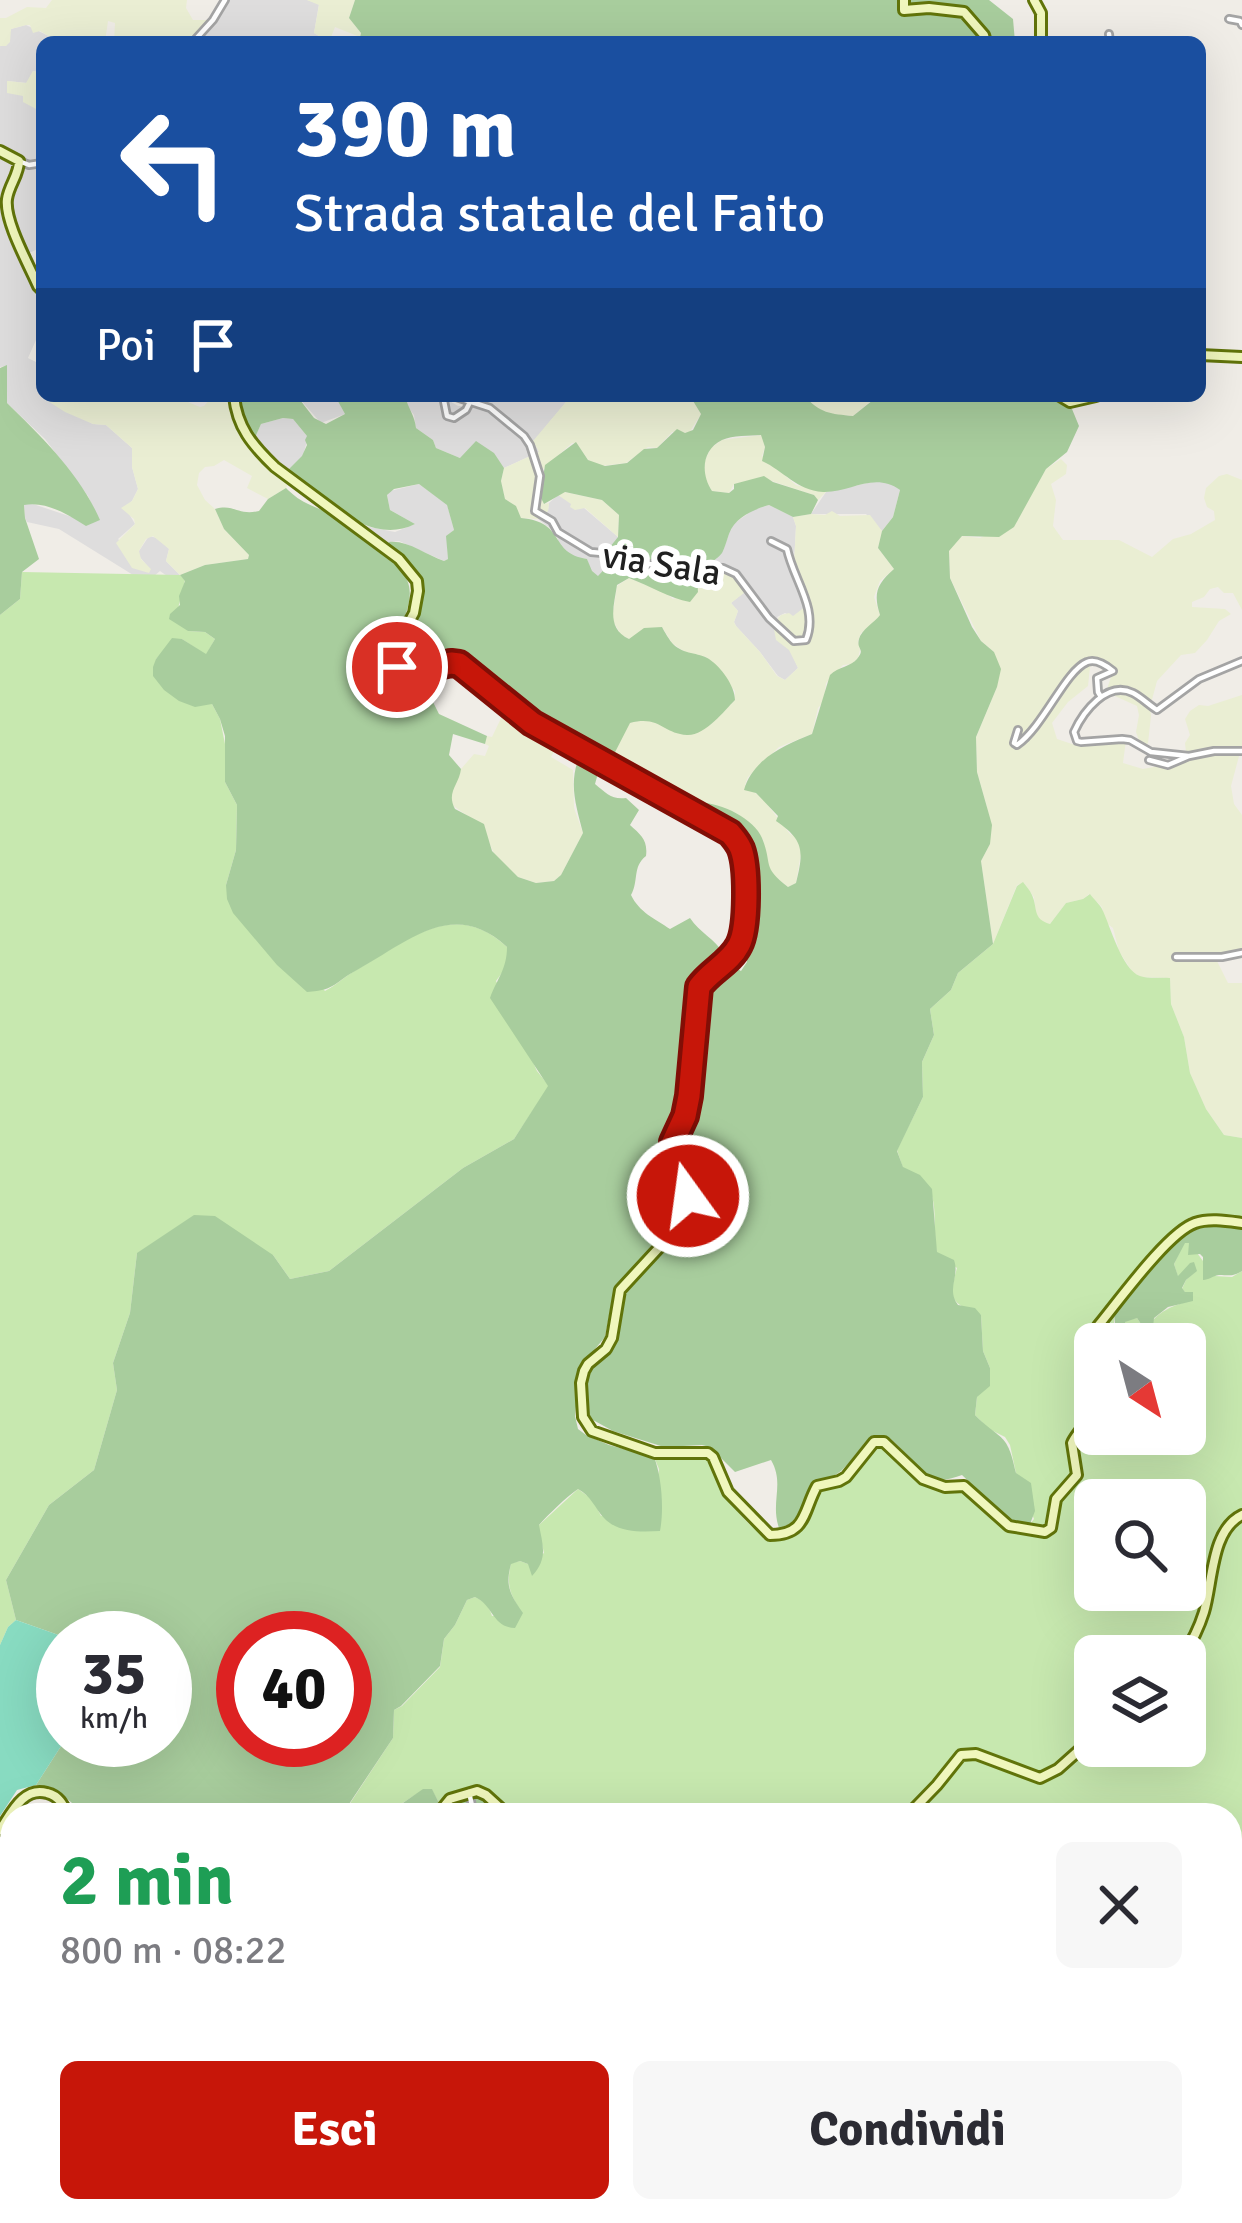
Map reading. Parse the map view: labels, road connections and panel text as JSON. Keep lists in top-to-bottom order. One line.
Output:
{"streets":{"street":["via Sala"]},"north":"bottom right","page":{"turn":["390 m","Strada statale del Faito"],"then":"Poi","speed":"35 km/h","limit":"40","heading":["2 min","800 m · 08:22"],"buttons":["Esci","Condividi"]}}
